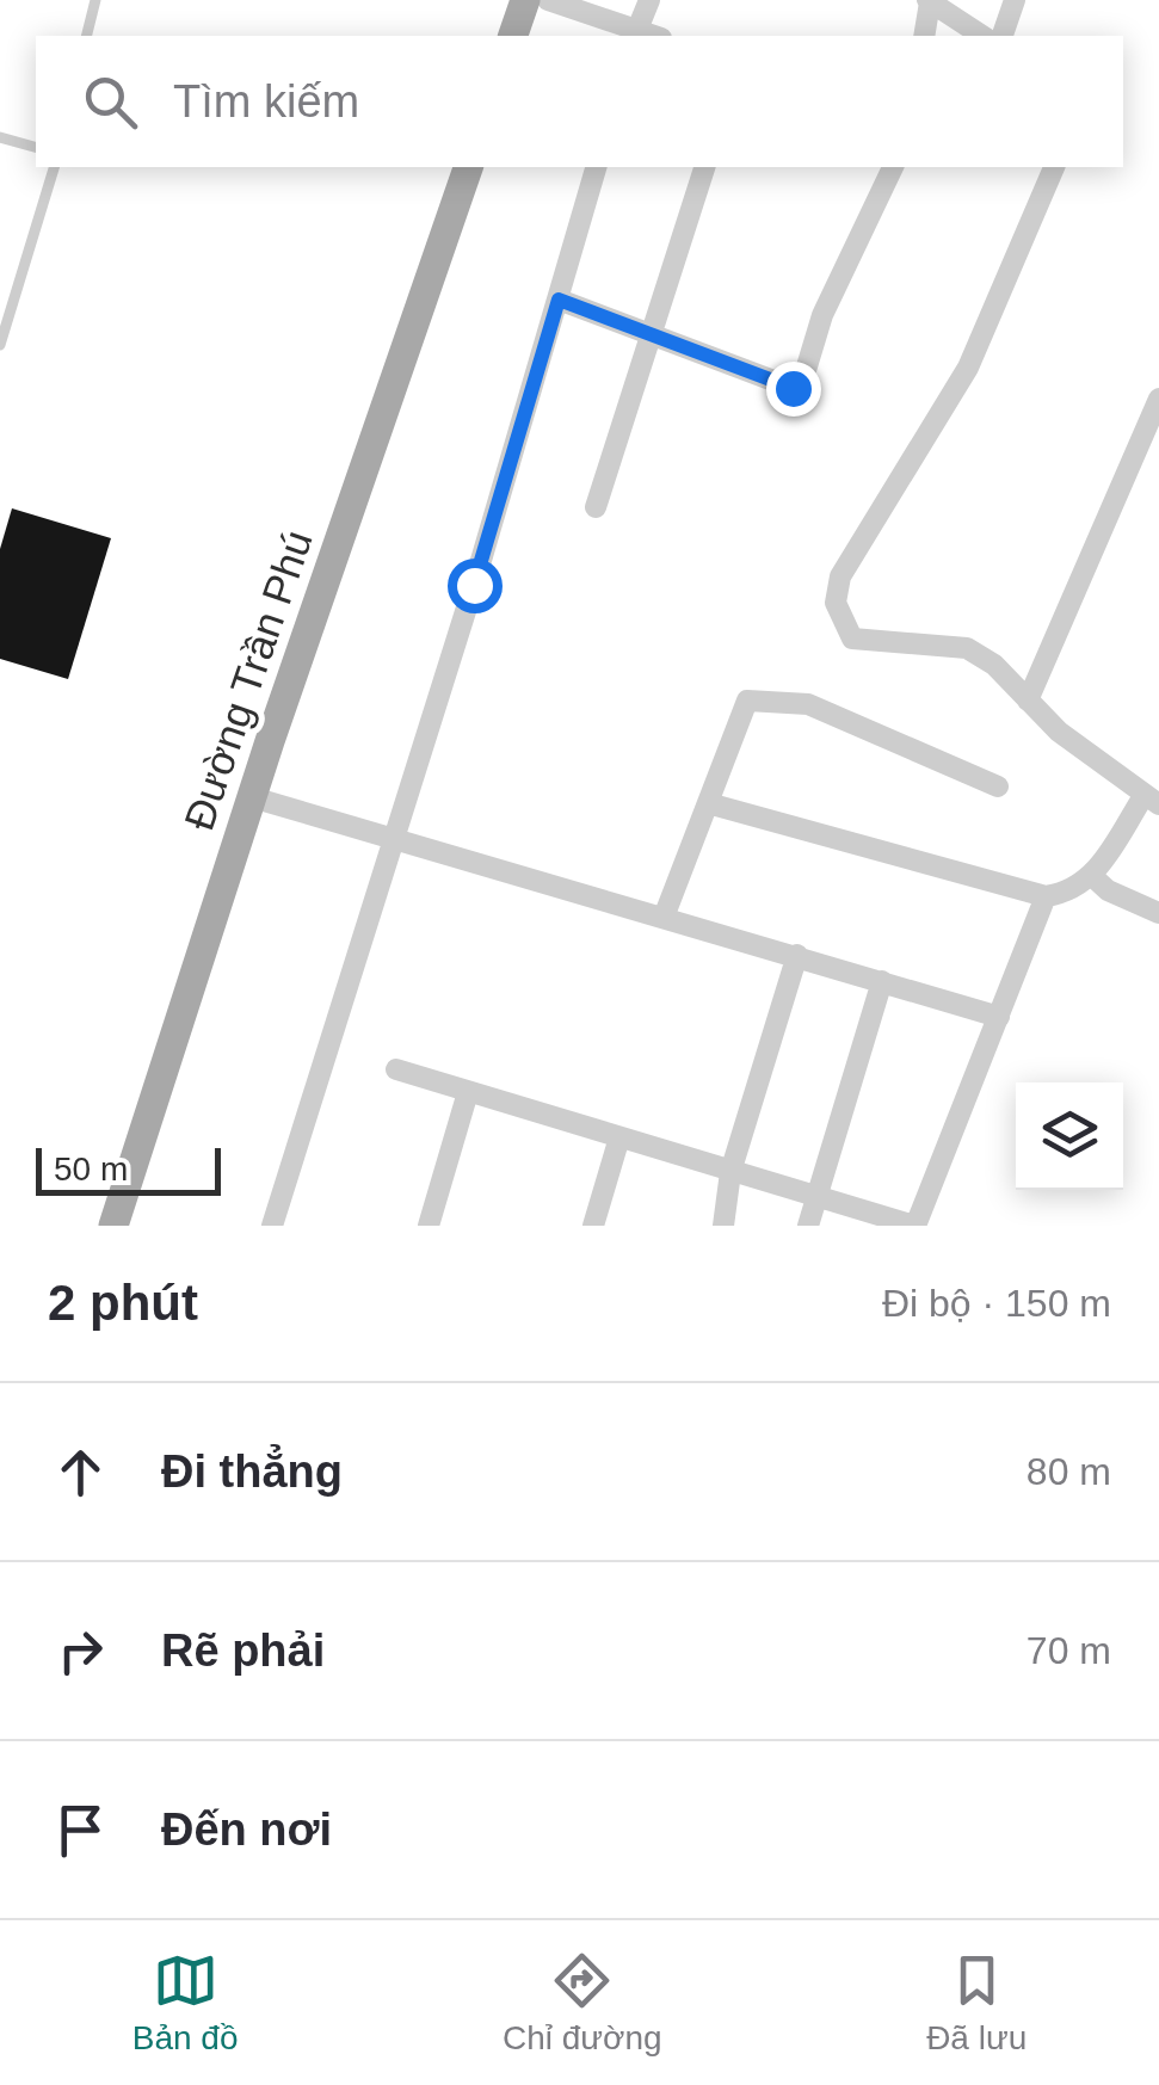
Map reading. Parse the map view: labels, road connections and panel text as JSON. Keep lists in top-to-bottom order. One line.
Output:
{"streets":{"main road":["Đường Trần Phú"]},"scale_bar":"50 m","page":{"search":"Tìm kiếm","scale":"50 m","heading":["2 phút","Đi bộ · 150 m"],"list":[["Đi thẳng","80 m"],["Rẽ phải","70 m"],"Đến nơi"],"nav":["Bản đồ","Chỉ đường","Đã lưu"]}}
